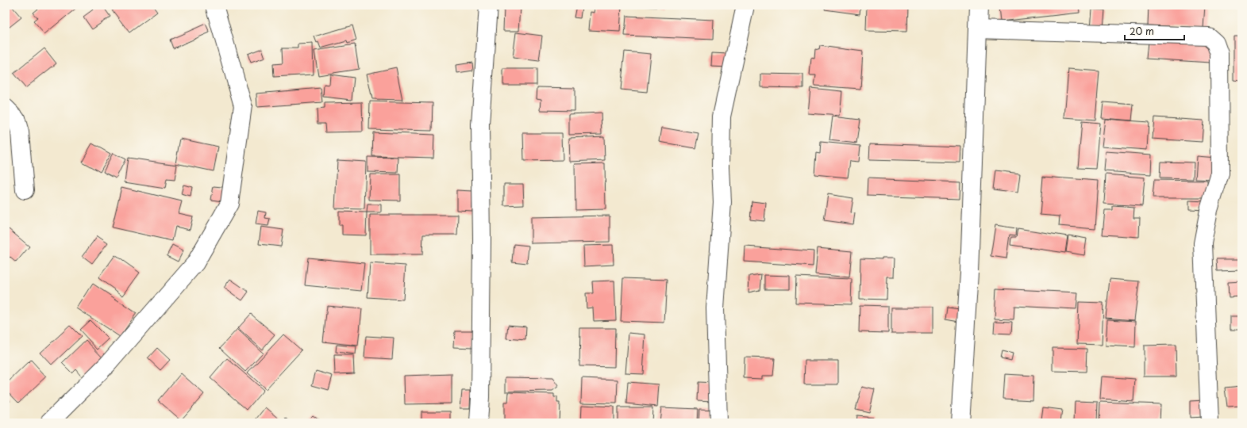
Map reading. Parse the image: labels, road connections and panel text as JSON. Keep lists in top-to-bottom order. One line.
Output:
{"scale_bar":"20 m"}
